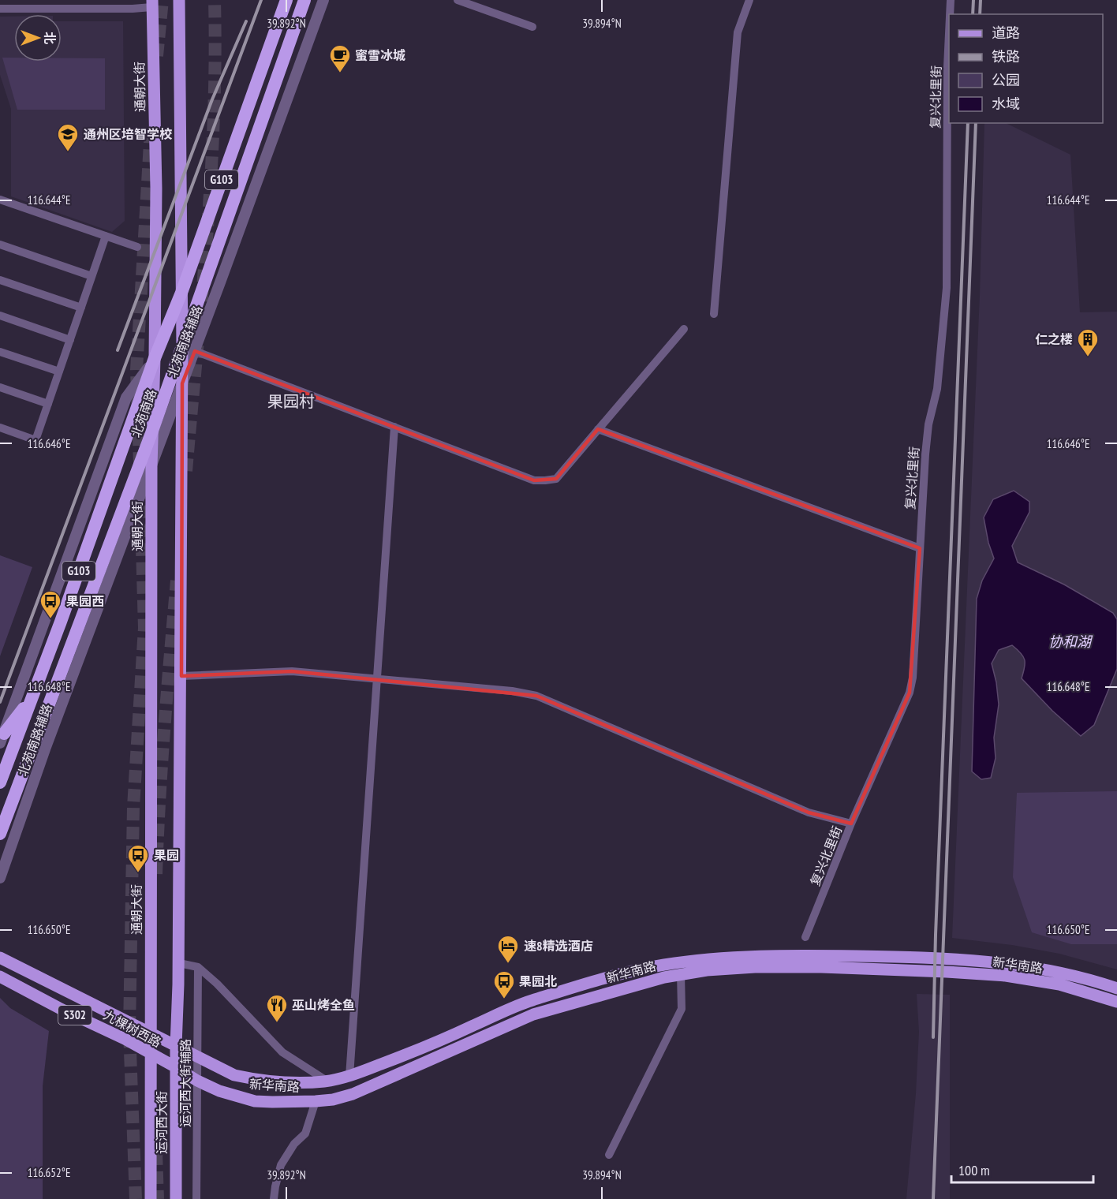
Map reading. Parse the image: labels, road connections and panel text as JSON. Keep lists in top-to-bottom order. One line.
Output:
{"streets":{"highway":["G103","北苑南路"],"main road":["通朝大街","新华南路","S302","九棵树西路","运河西大街"],"street":["复兴北里街","北苑南路辅路","运河西大街辅路"]},"crossings":[["通朝大街","北苑南路辅路"],["通朝大街","北苑南路"],["通朝大街","九棵树西路"],["通朝大街","运河西大街"],["北苑南路辅路","北苑南路"],["新华南路","九棵树西路"],["新华南路","运河西大街辅路"],["新华南路","运河西大街"],["九棵树西路","运河西大街"]],"districts":["果园村"],"water":["协和湖"],"places":{"cafe":["蜜雪冰城"],"school or university":["通州区培智学校"],"building":["仁之楼"],"bus stop":["果园西","果园","果园北"],"hotel":["速8精选酒店"],"restaurant":["巫山烤全鱼"]},"legend":["道路","铁路","公园","水域"],"scale_bar":"100 m","north":"right","coordinates":["39.892°N","39.894°N","116.644°E","116.646°E","116.648°E","116.650°E","116.652°E"]}
